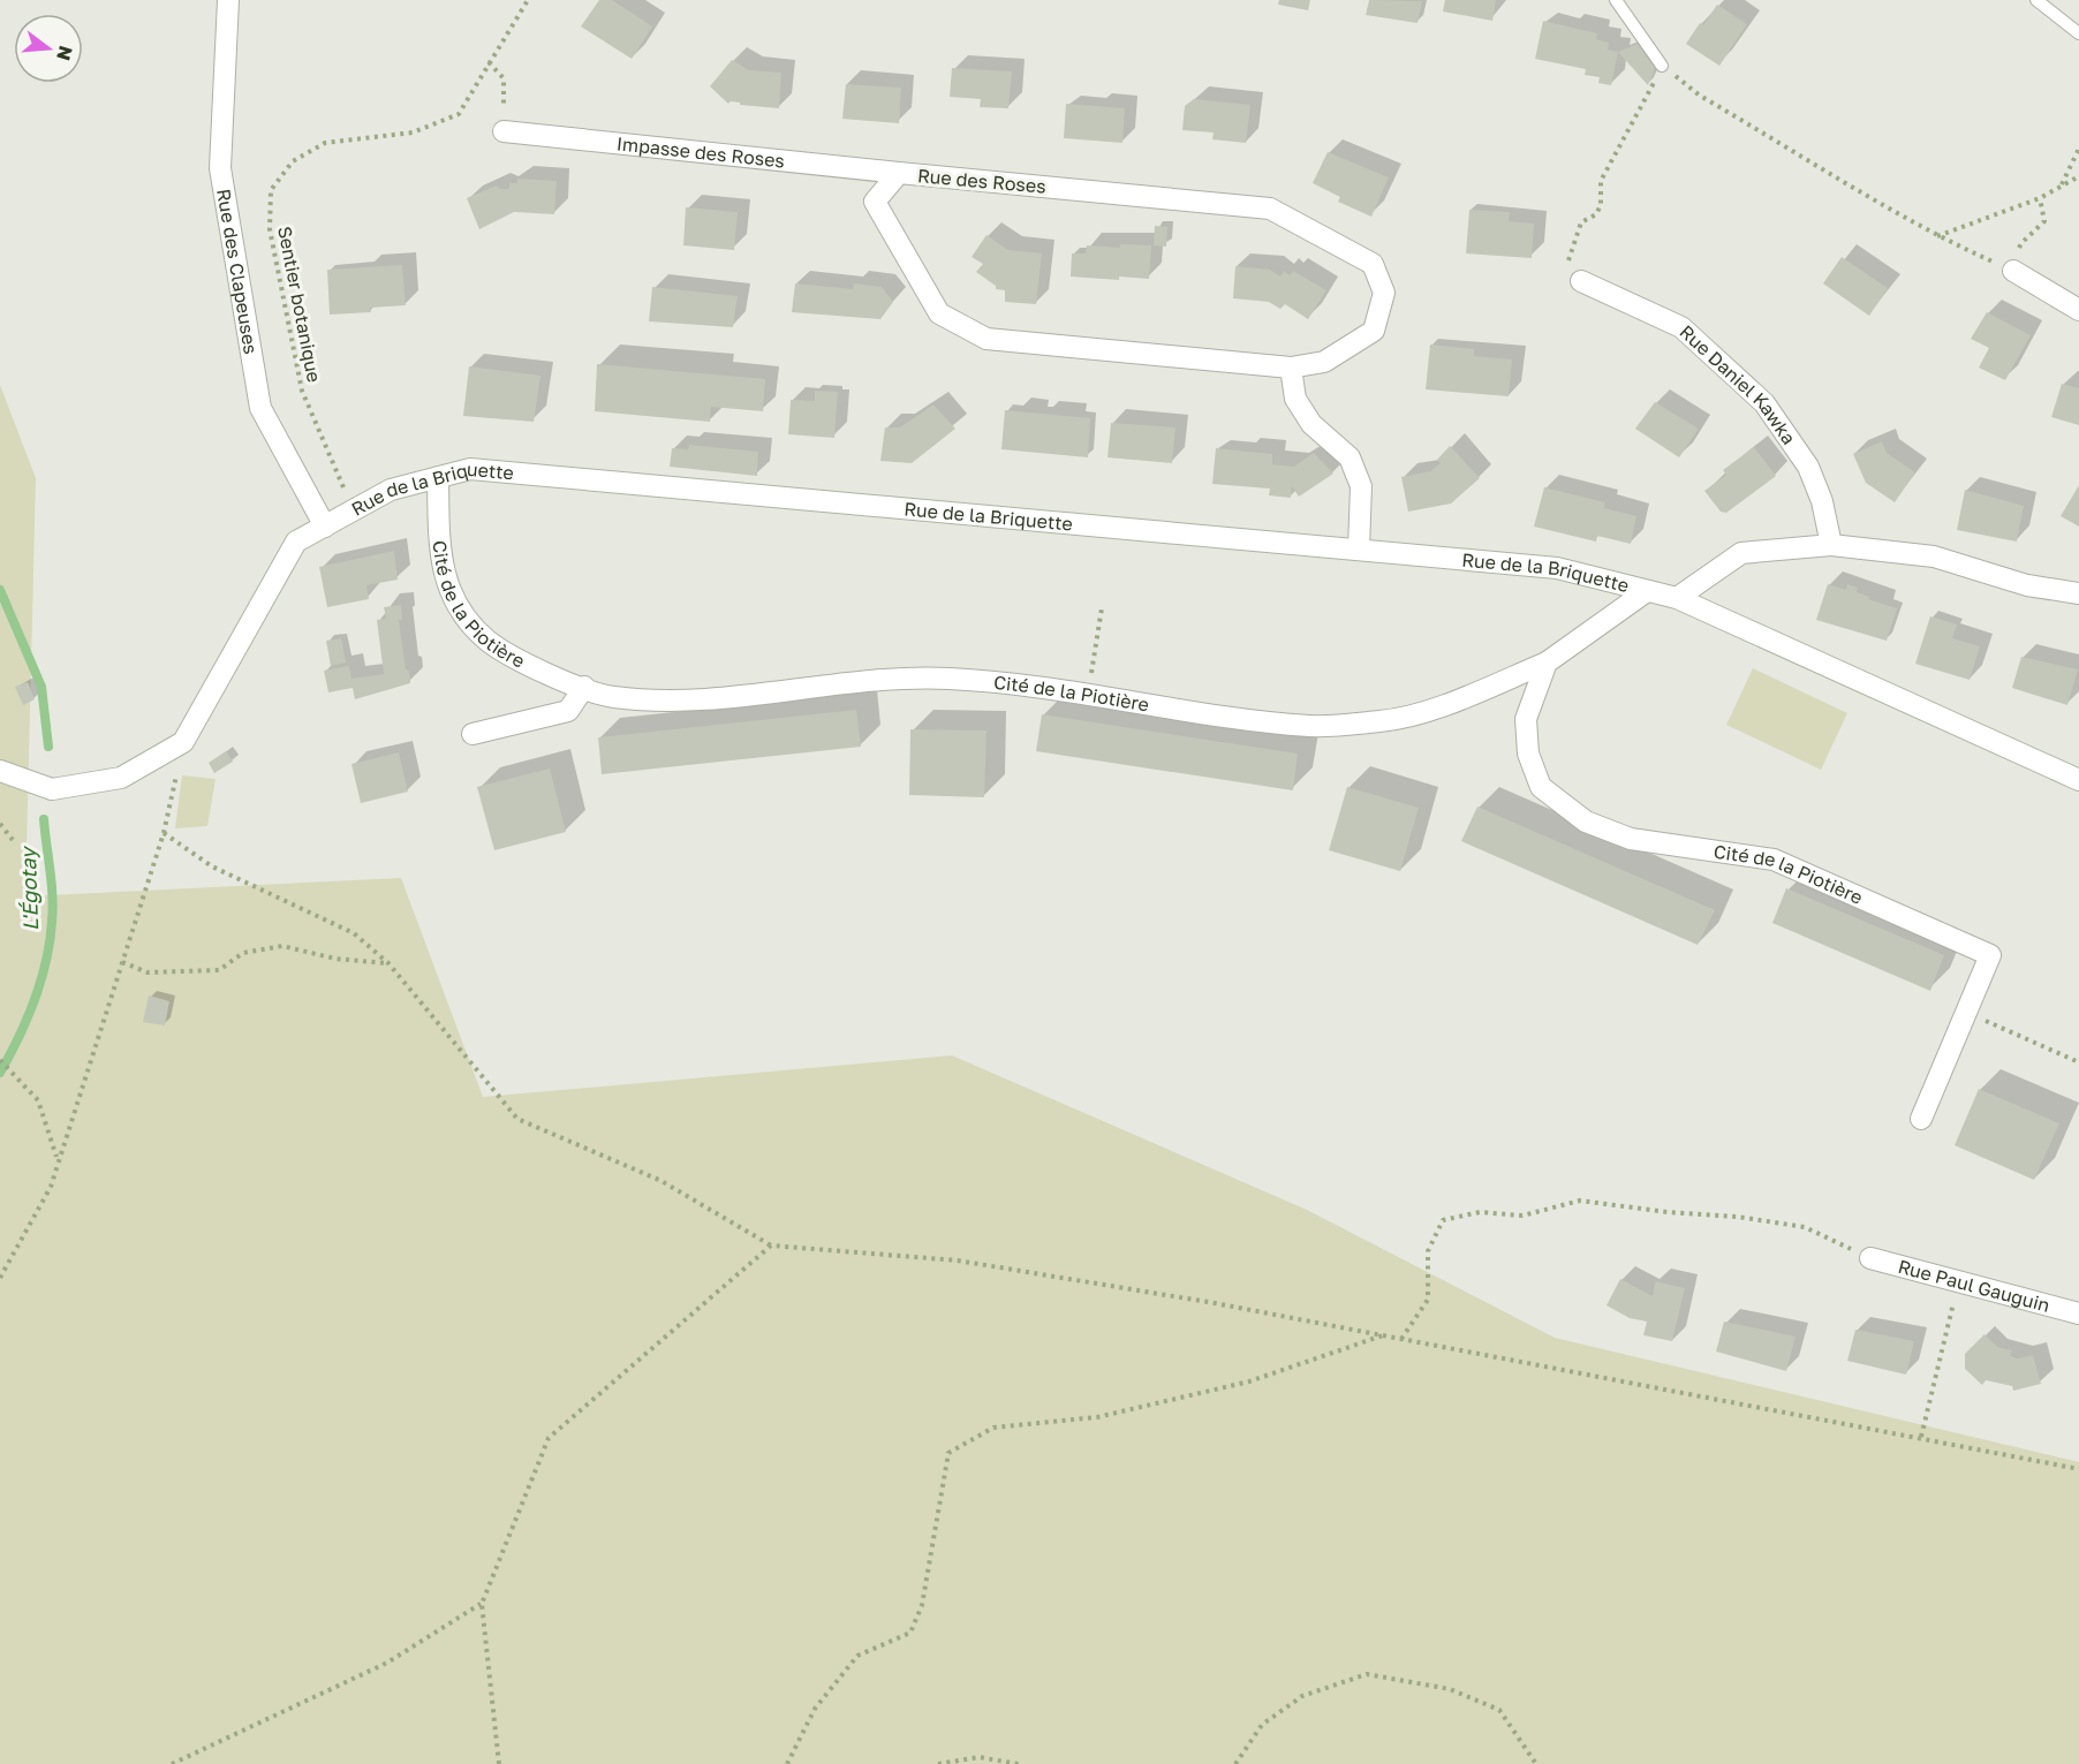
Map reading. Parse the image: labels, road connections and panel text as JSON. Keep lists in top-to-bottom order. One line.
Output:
{"streets":{"street":["Impasse des Roses","Rue des Roses","Rue des Clapeuses","Rue Daniel Kawka","Rue de la Briquette","Cité de la Piotière","Rue Paul Gauguin"],"path":["Sentier botanique"]},"crossings":[["Impasse des Roses","Rue des Roses"],["Rue des Clapeuses","Rue de la Briquette"],["Sentier botanique","Rue de la Briquette"],["Rue de la Briquette","Cité de la Piotière"]],"water":["L'Égotay"],"north":"right"}
